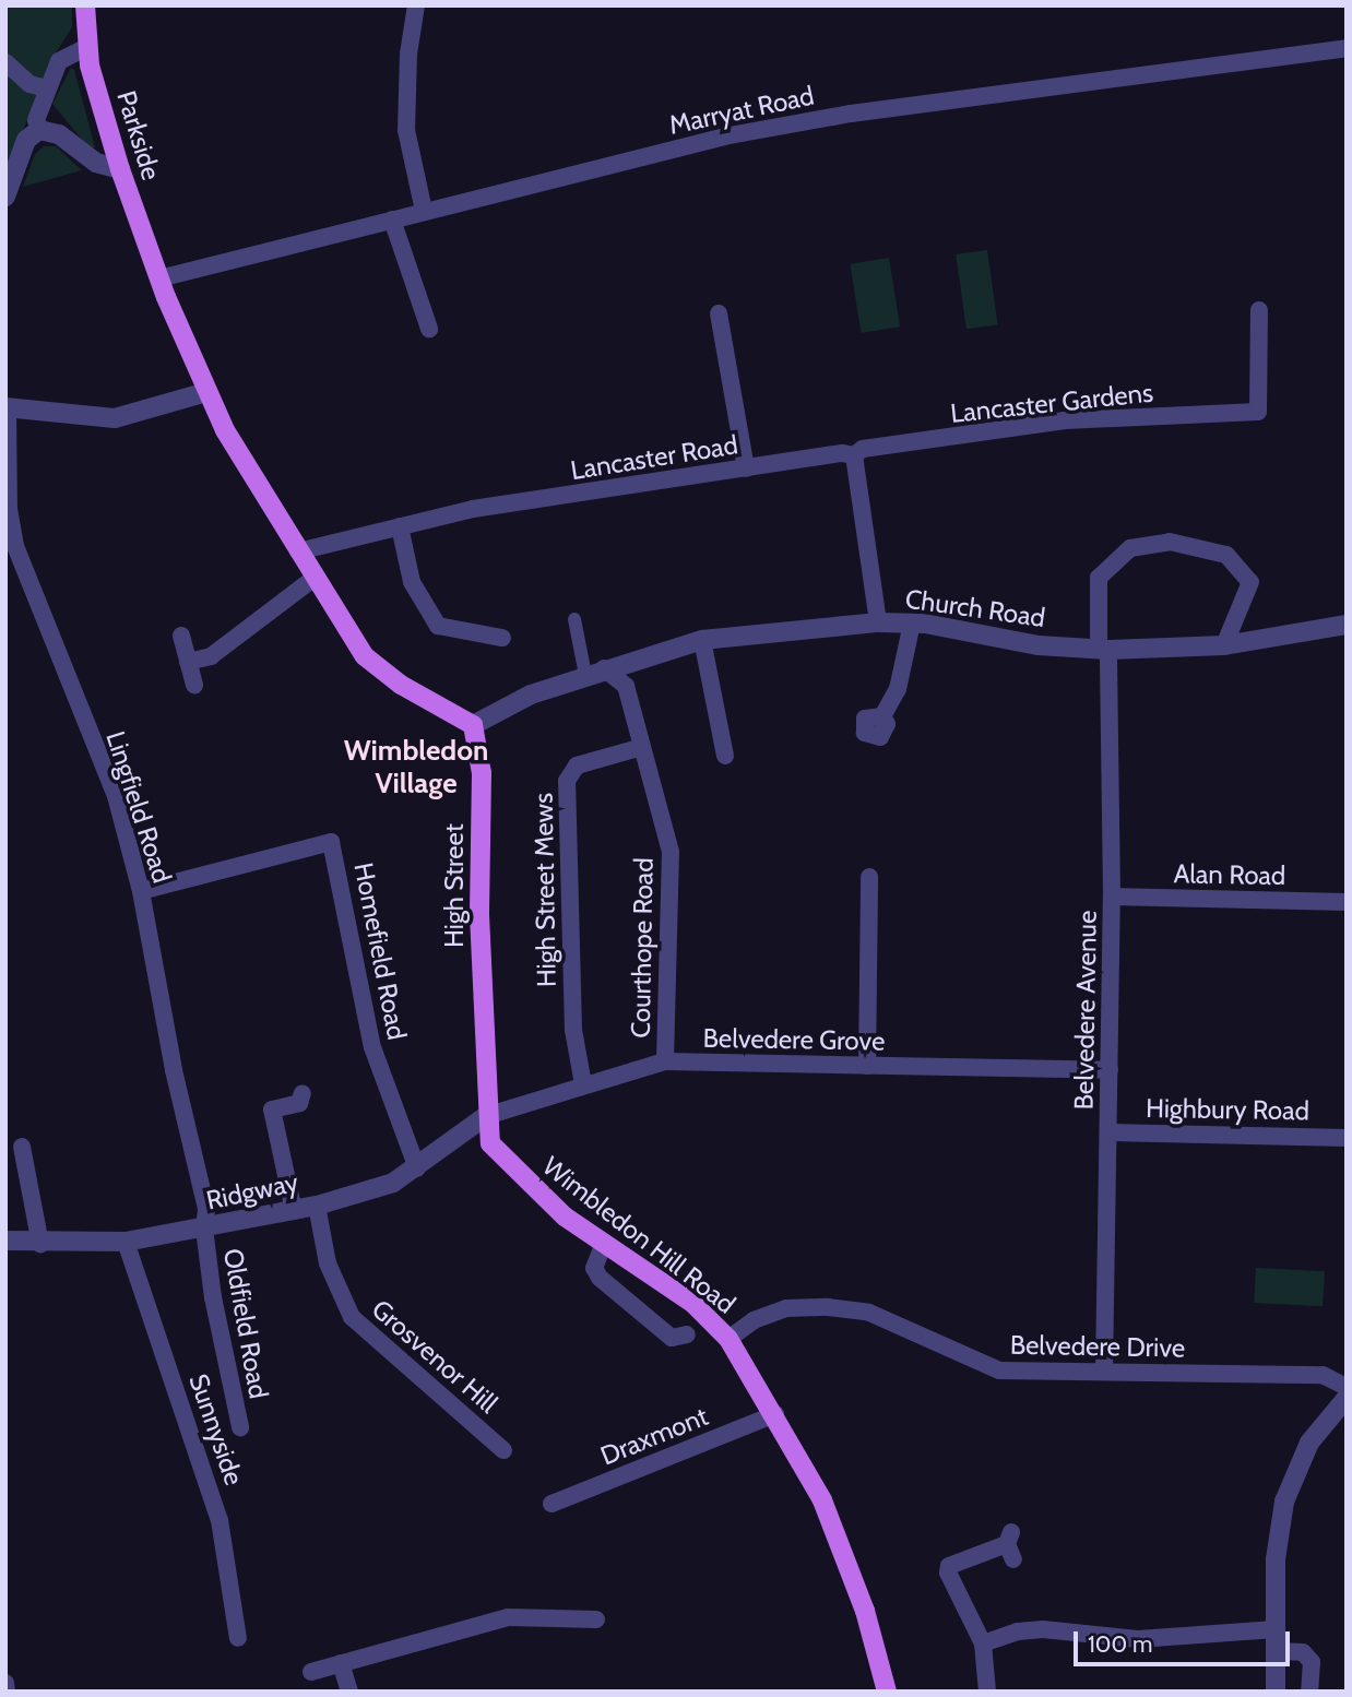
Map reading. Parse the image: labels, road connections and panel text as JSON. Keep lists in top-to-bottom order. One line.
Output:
{"streets":{"main road":["Parkside","High Street","Wimbledon Hill Road"],"street":["Marryat Road","Lancaster Gardens","Lancaster Road","Church Road","Lingfield Road","Alan Road","High Street Mews","Courthope Road","Homefield Road","Belvedere Avenue","Belvedere Grove","Highbury Road","Ridgway","Oldfield Road","Belvedere Drive","Grosvenor Hill","Sunnyside","Draxmont"]},"crossings":[["Marryat Road","Parkside"],["Lancaster Gardens","Lancaster Road"],["Church Road","High Street"],["Church Road","Courthope Road"],["Church Road","Belvedere Avenue"],["Lingfield Road","Homefield Road"],["Lingfield Road","Ridgway"],["Lingfield Road","Oldfield Road"],["Alan Road","Belvedere Avenue"],["High Street","Belvedere Grove"],["High Street","Ridgway"],["High Street","Wimbledon Hill Road"],["High Street Mews","Courthope Road"],["High Street Mews","Belvedere Grove"],["Courthope Road","Belvedere Grove"],["Homefield Road","Ridgway"],["Belvedere Avenue","Belvedere Grove"],["Belvedere Avenue","Highbury Road"],["Belvedere Avenue","Belvedere Drive"],["Belvedere Grove","Ridgway"],["Belvedere Grove","Wimbledon Hill Road"],["Ridgway","Wimbledon Hill Road"],["Ridgway","Oldfield Road"],["Ridgway","Grosvenor Hill"],["Ridgway","Sunnyside"],["Wimbledon Hill Road","Belvedere Drive"],["Wimbledon Hill Road","Draxmont"]],"districts":["Wimbledon Village"],"scale_bar":"100 m"}
